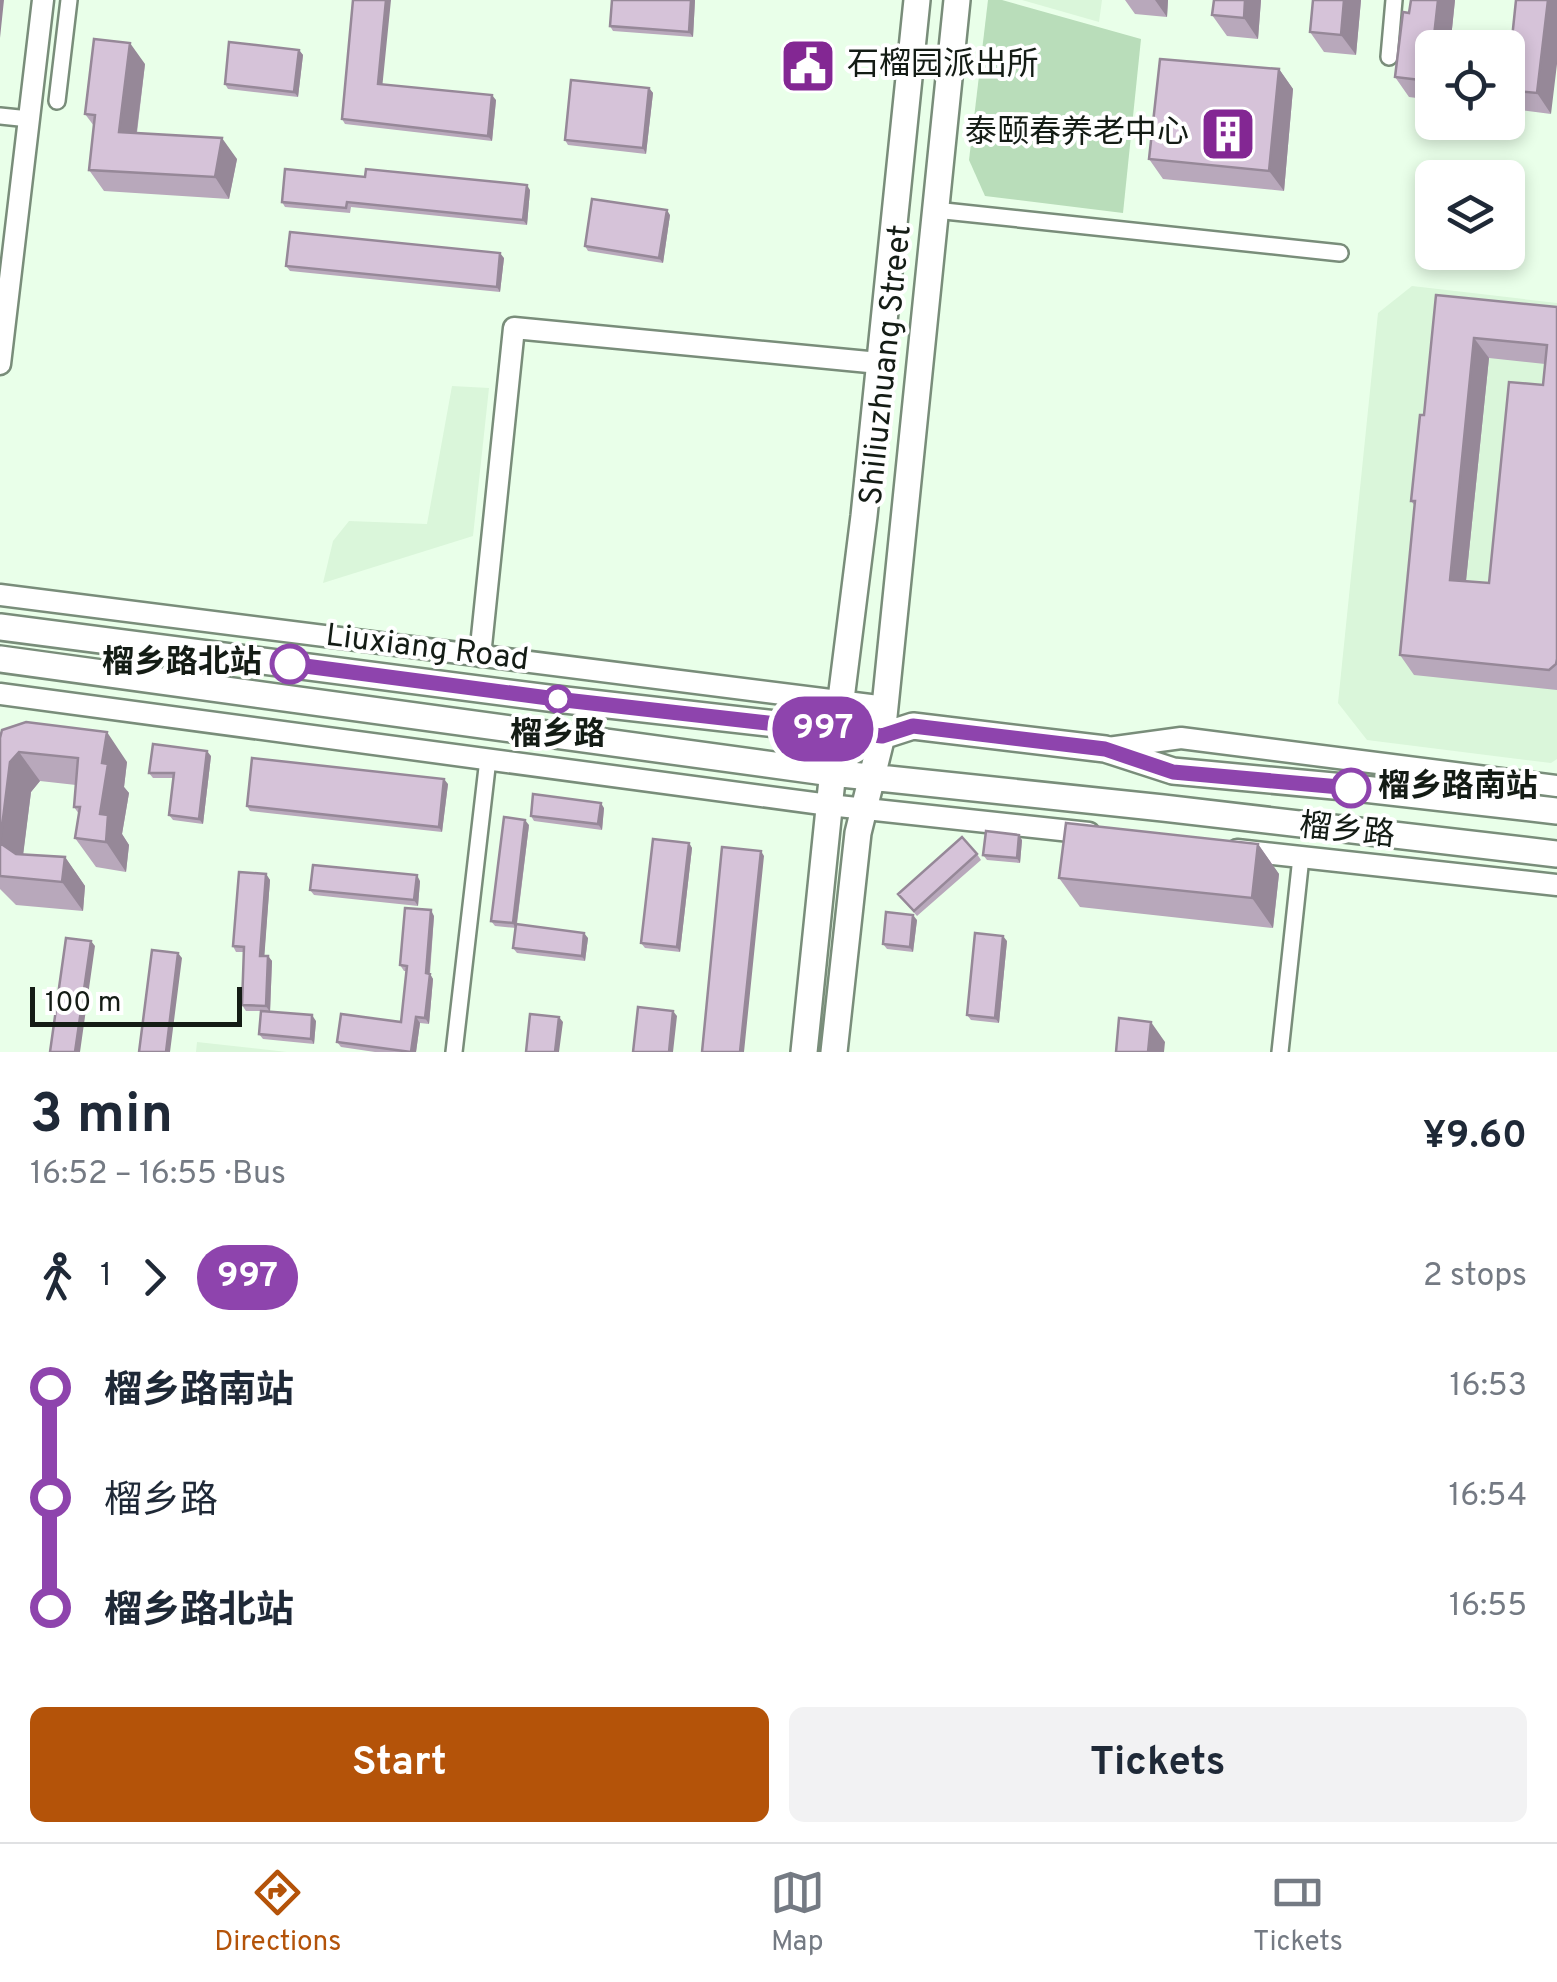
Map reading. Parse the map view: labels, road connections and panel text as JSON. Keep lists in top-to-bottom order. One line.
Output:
{"streets":{"main road":["Shiliuzhuang Street","Liuxiang Road"],"street":["榴乡路"]},"crossings":[["Shiliuzhuang Street","Liuxiang Road"]],"places":{"public building":["石榴园派出所"],"building":["泰颐春养老中心"],"other":["榴乡路北站","榴乡路","榴乡路南站"]},"lines":["bus line 997"],"scale_bar":"100 m","page":{"on_map":"997","scale":"100 m","heading":["3 min","16:52 – 16:55 · Bus","¥9.60"],"legs":["1","997","2 stops"],"list":[{"name":"榴乡路南站","value":"16:53"},{"name":"榴乡路","value":"16:54"},{"name":"榴乡路北站","value":"16:55"}],"buttons":["Start","Tickets"],"tabs":["Directions","Map","Tickets"]}}
